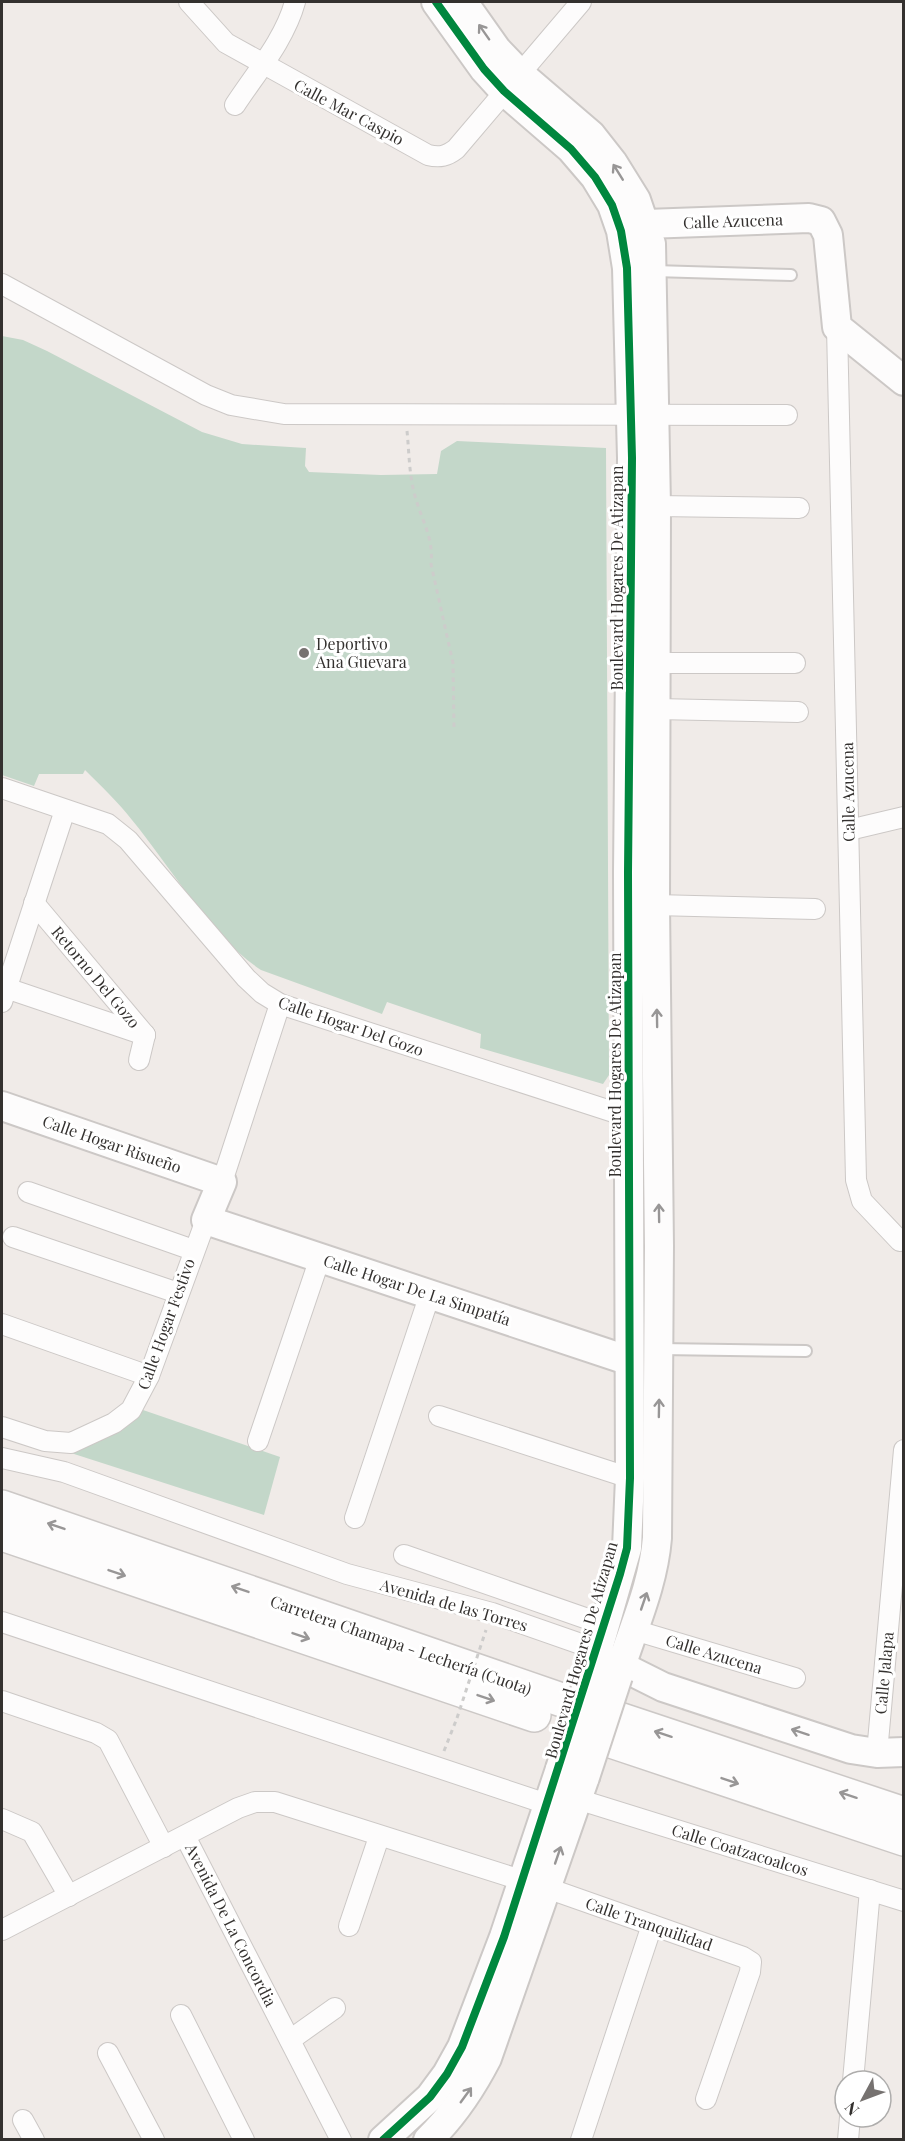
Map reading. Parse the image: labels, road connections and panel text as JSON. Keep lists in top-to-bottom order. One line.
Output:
{"streets":{"highway":["Carretera Chamapa - Lechería (Cuota)"],"street":["Calle Mar Caspio","Calle Azucena","Boulevard Hogares De Atizapan","Retorno Del Gozo","Calle Hogar Del Gozo","Calle Hogar Risueño","Calle Hogar De La Simpatía","Calle Hogar Festivo","Avenida de las Torres","Calle Jalapa","Calle Coatzacoalcos","Calle Tranquilidad","Avenida De La Concordia"]},"crossings":[["Calle Mar Caspio","Boulevard Hogares De Atizapan"],["Calle Azucena","Boulevard Hogares De Atizapan"],["Boulevard Hogares De Atizapan","Calle Hogar Del Gozo"],["Boulevard Hogares De Atizapan","Calle Hogar De La Simpatía"],["Boulevard Hogares De Atizapan","Avenida de las Torres"],["Boulevard Hogares De Atizapan","Calle Coatzacoalcos"],["Boulevard Hogares De Atizapan","Calle Tranquilidad"],["Boulevard Hogares De Atizapan","Avenida De La Concordia"],["Retorno Del Gozo","Calle Hogar Del Gozo"],["Calle Hogar De La Simpatía","Calle Hogar Festivo"],["Avenida de las Torres","Calle Jalapa"],["Calle Tranquilidad","Avenida De La Concordia"]],"places":["Deportivo Ana Guevara"],"north":"bottom left"}
